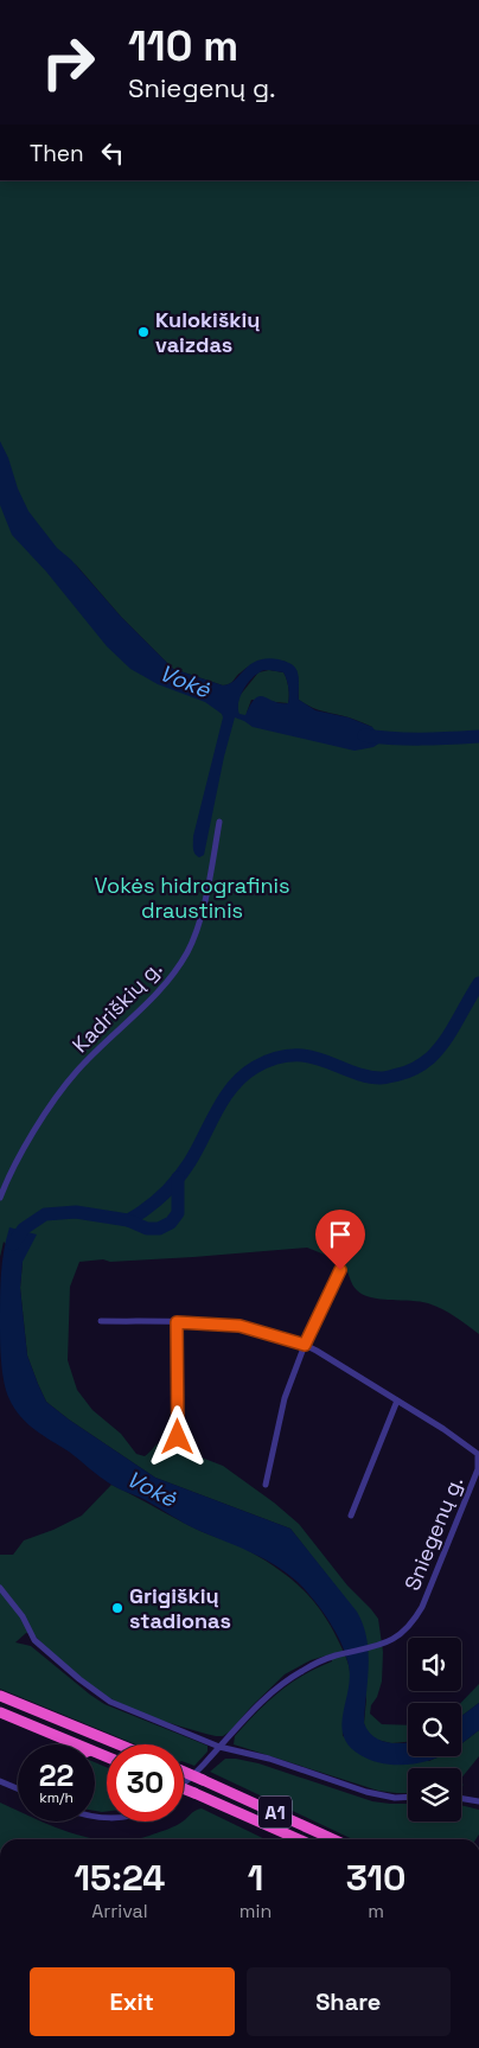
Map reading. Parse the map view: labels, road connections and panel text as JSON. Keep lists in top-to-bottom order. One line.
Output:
{"streets":{"highway":["A1"],"street":["Kadriškių g.","Sniegenų g."]},"water":["Vokė"],"parks":["Vokės hidrografinis draustinis"],"places":["Kulokiškių vaizdas","Grigiškių stadionas"],"page":{"turn":["110 m","Sniegenų g."],"then":"Then","speed":"22 km/h","limit":"30","eta":["15:24","Arrival","1","min","310","m"],"buttons":["Exit","Share"]}}
